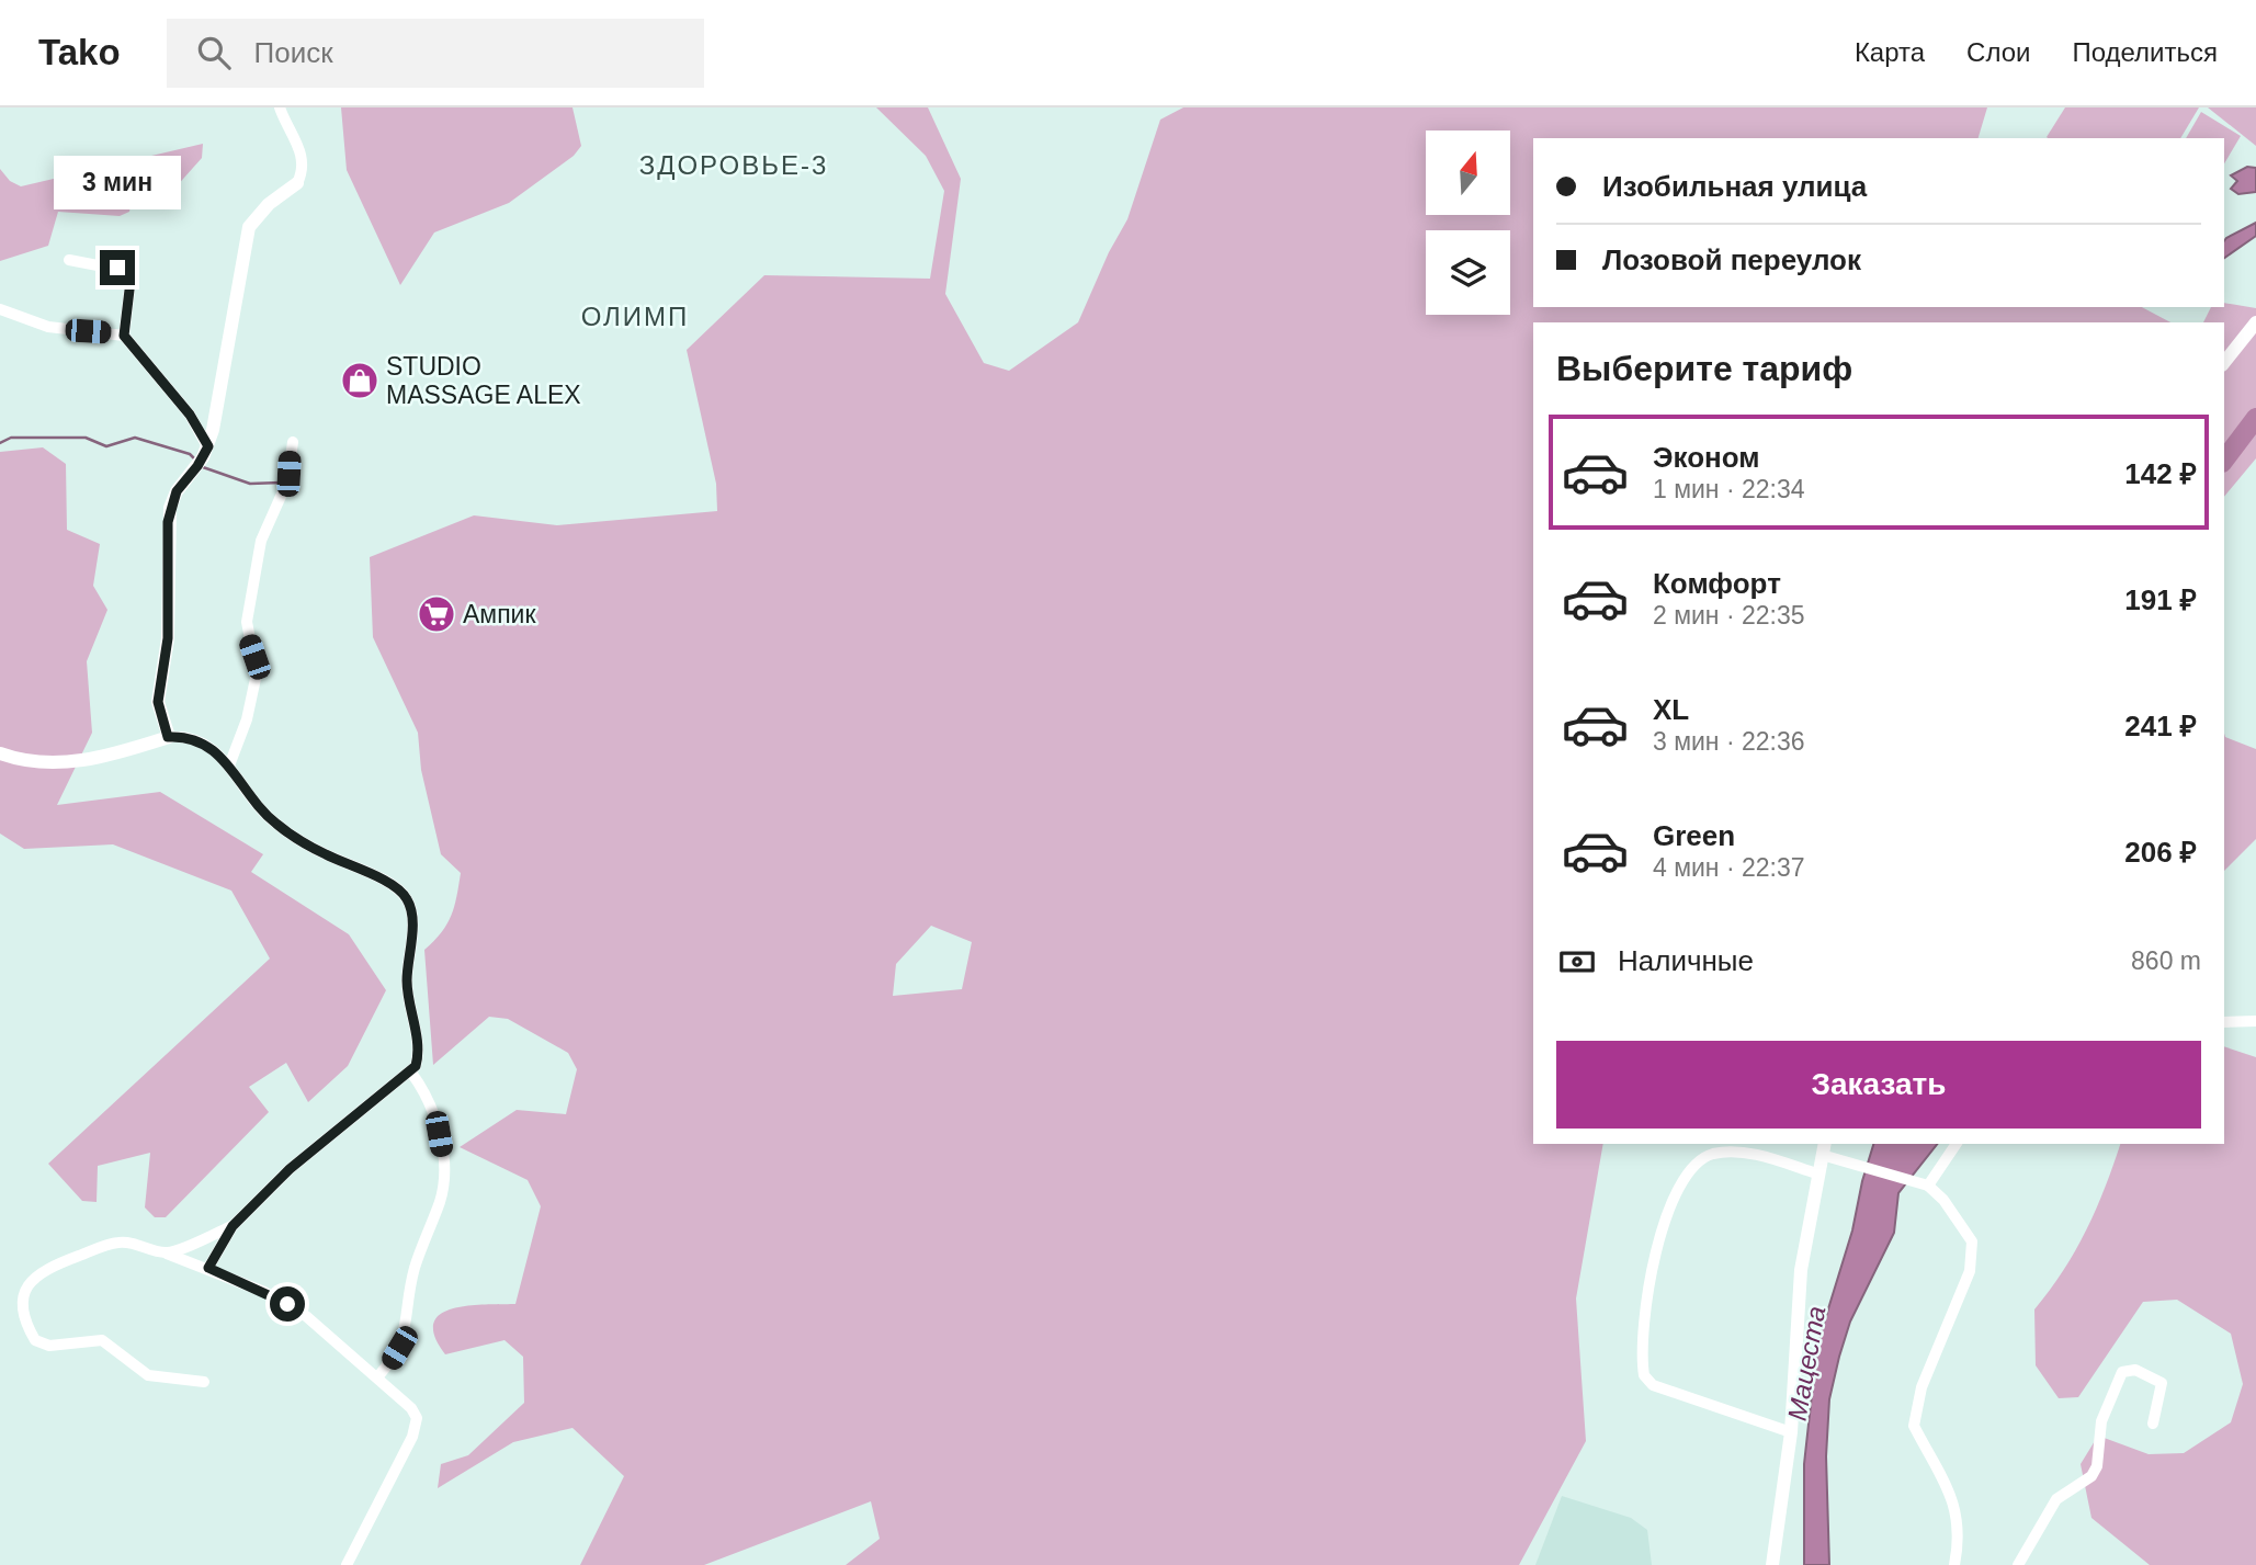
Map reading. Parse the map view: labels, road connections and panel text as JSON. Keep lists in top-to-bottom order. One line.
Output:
{"districts":["ЗДОРОВЬЕ-3","ОЛИМП"],"water":["Мацеста"],"places":{"shop":["STUDIO MASSAGE ALEX"],"supermarket":["Ампик"]},"north":"top","page":{"header":"Tako","search":"Поиск","nav":["Карта","Слои","Поделиться"],"banner":["Изобильная улица","Лозовой переулок"],"bubble":"3 мин","heading":"Выберите тариф","list":[{"name":"Эконом","note":"1 мин · 22:34","value":"142 ₽"},{"name":"Комфорт","note":"2 мин · 22:35","value":"191 ₽"},{"name":"XL","note":"3 мин · 22:36","value":"241 ₽"},{"name":"Green","note":"4 мин · 22:37","value":"206 ₽"}],"pay":["Наличные","860 m"],"buttons":"Заказать"}}
